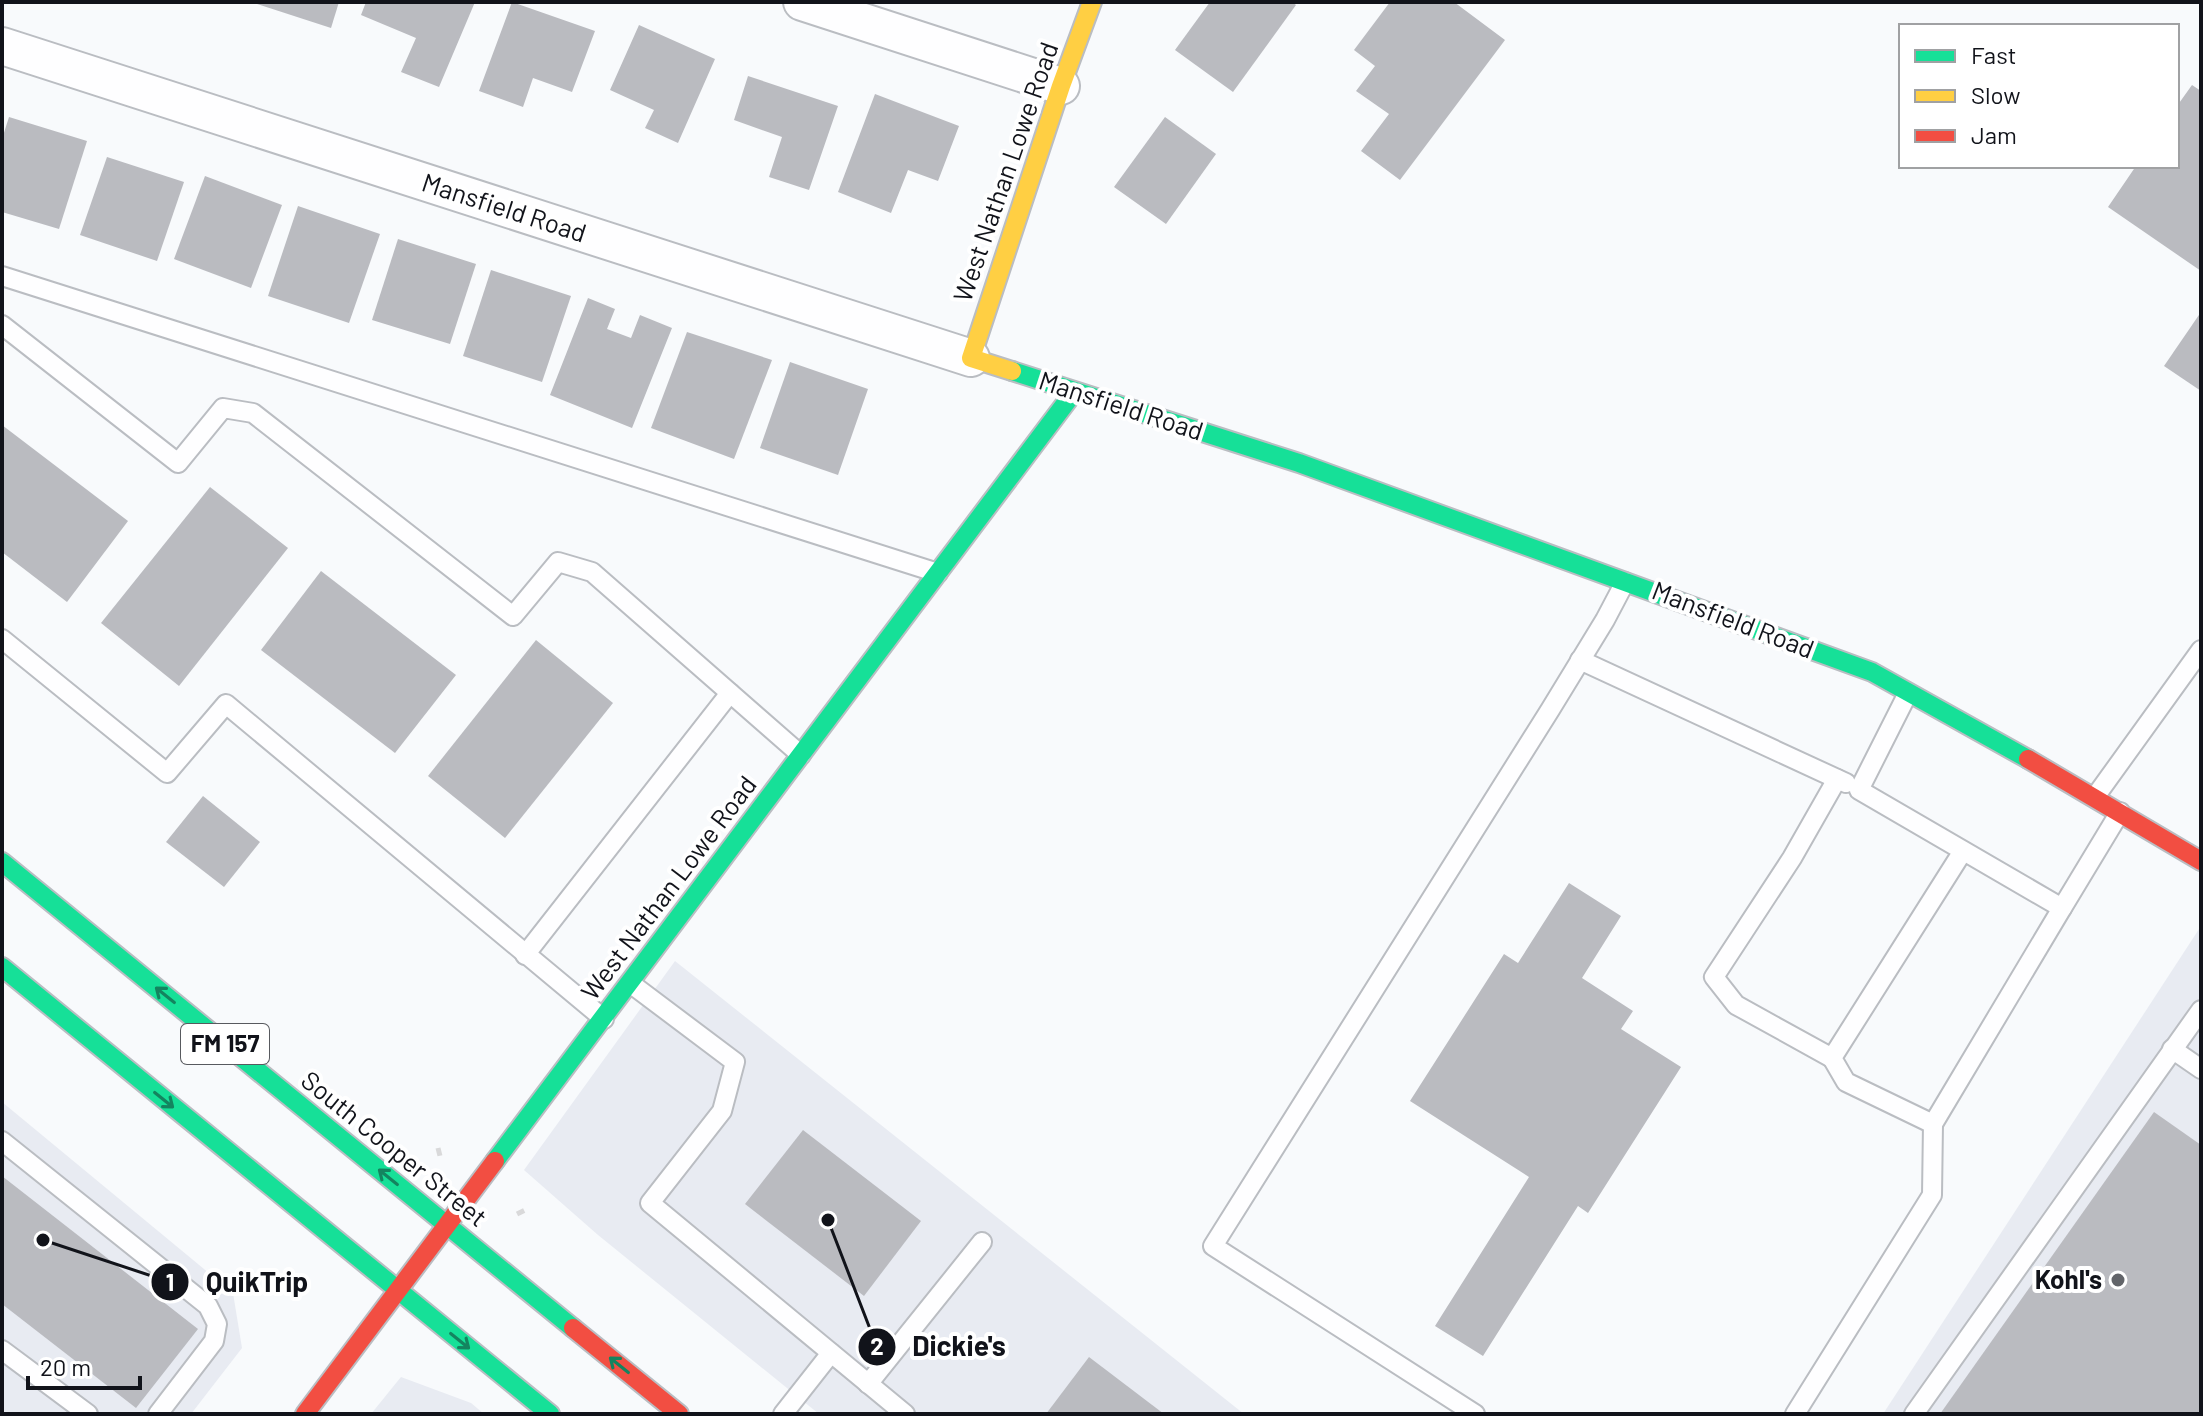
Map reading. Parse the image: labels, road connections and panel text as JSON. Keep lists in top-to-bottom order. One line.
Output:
{"streets":{"street":["West Nathan Lowe Road","Mansfield Road","FM 157","South Cooper Street"]},"crossings":[["West Nathan Lowe Road","Mansfield Road"],["West Nathan Lowe Road","FM 157"],["West Nathan Lowe Road","South Cooper Street"]],"places":["Dickie's","QuikTrip","Kohl's"],"legend":["Fast","Slow","Jam"],"scale_bar":"20 m"}
